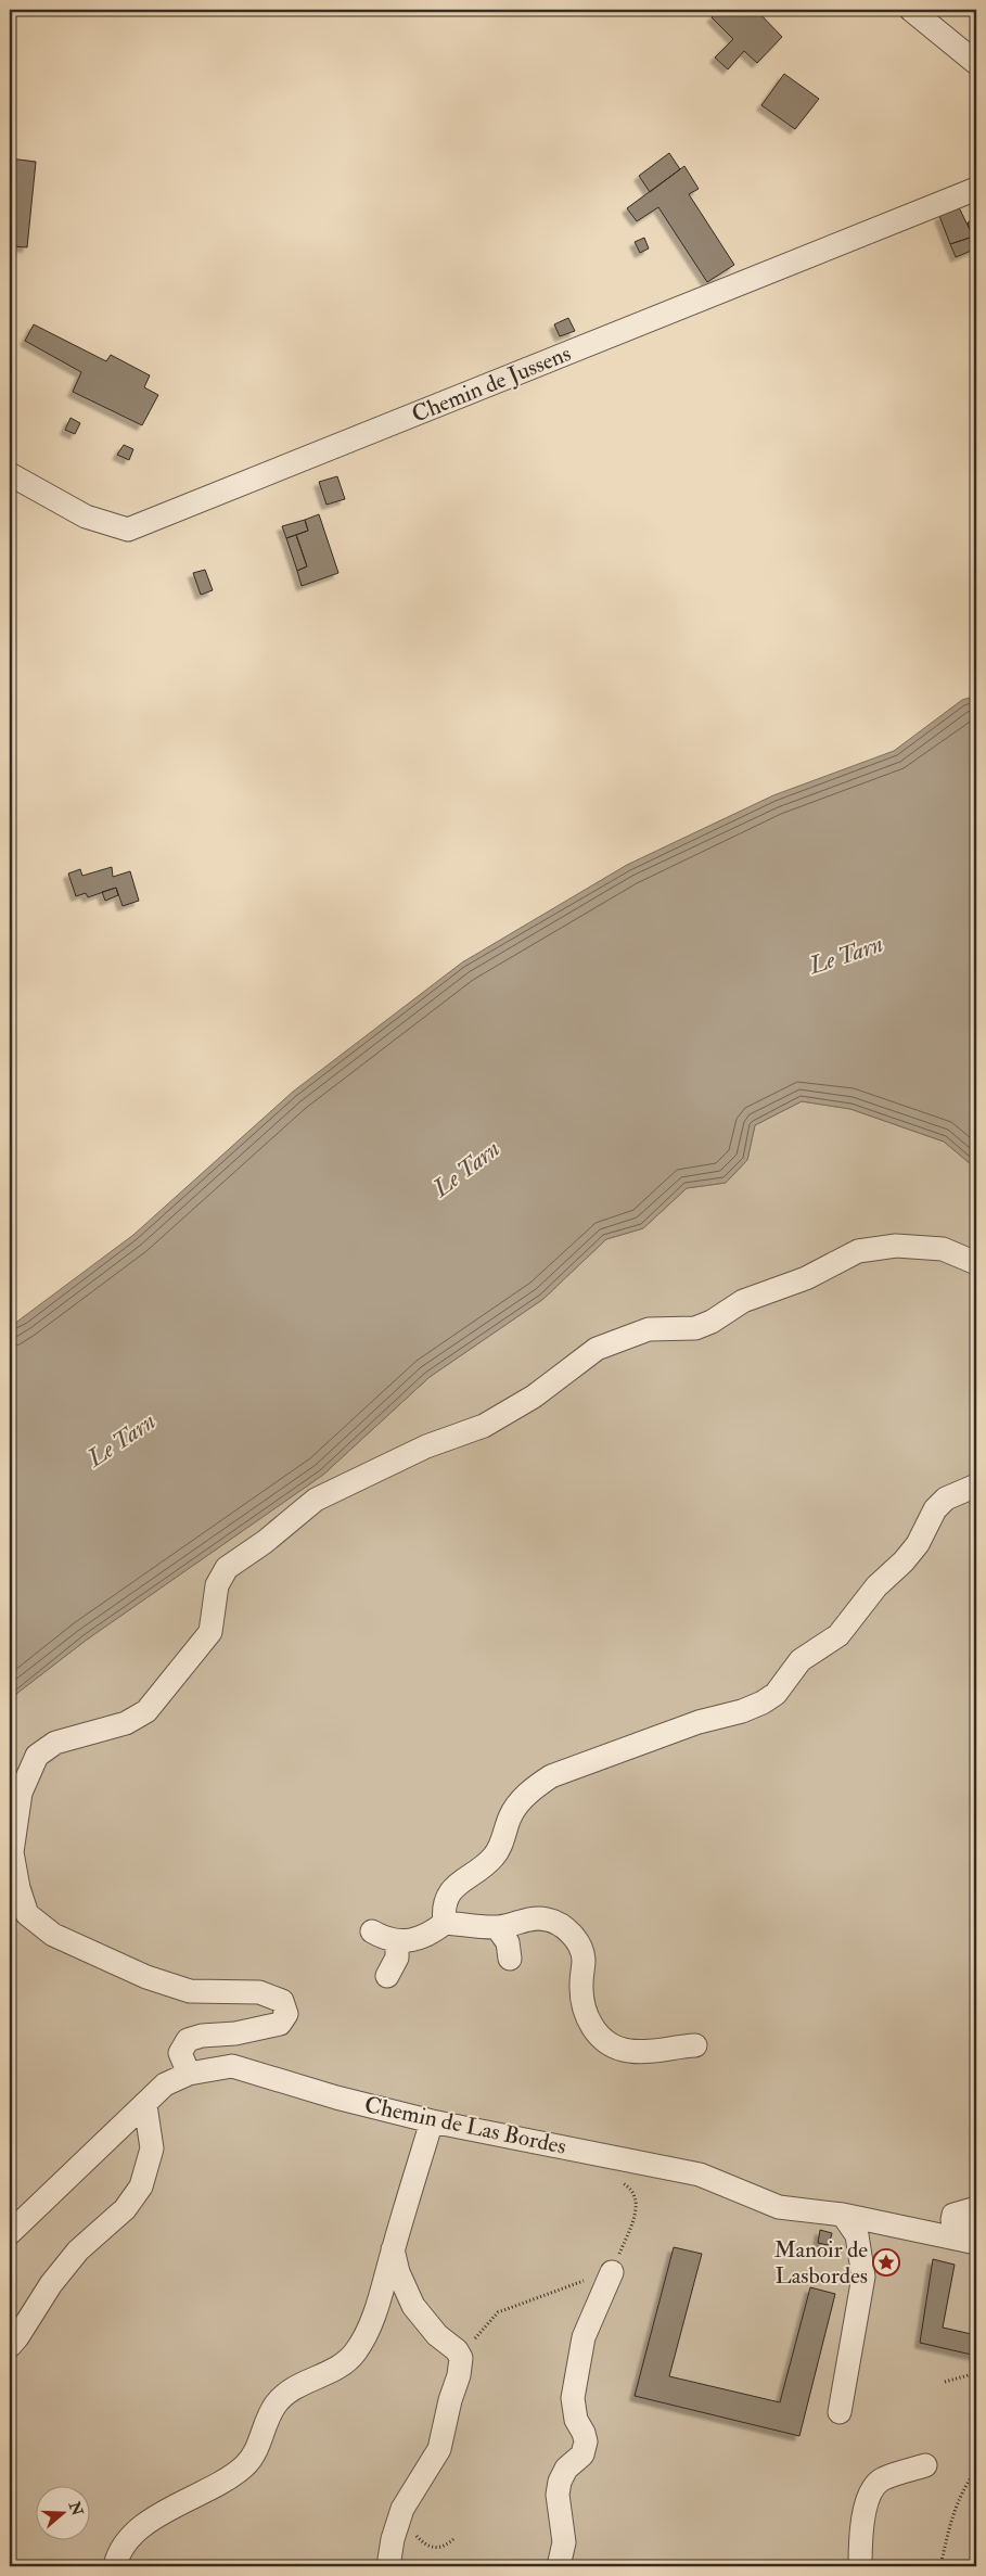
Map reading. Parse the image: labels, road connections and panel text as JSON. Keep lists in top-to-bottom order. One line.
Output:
{"streets":{"street":["Chemin de Jussens","Chemin de Las Bordes"]},"water":["Le Tarn"],"places":{"place":["Manoir de Lasbordes"]},"north":"right"}
